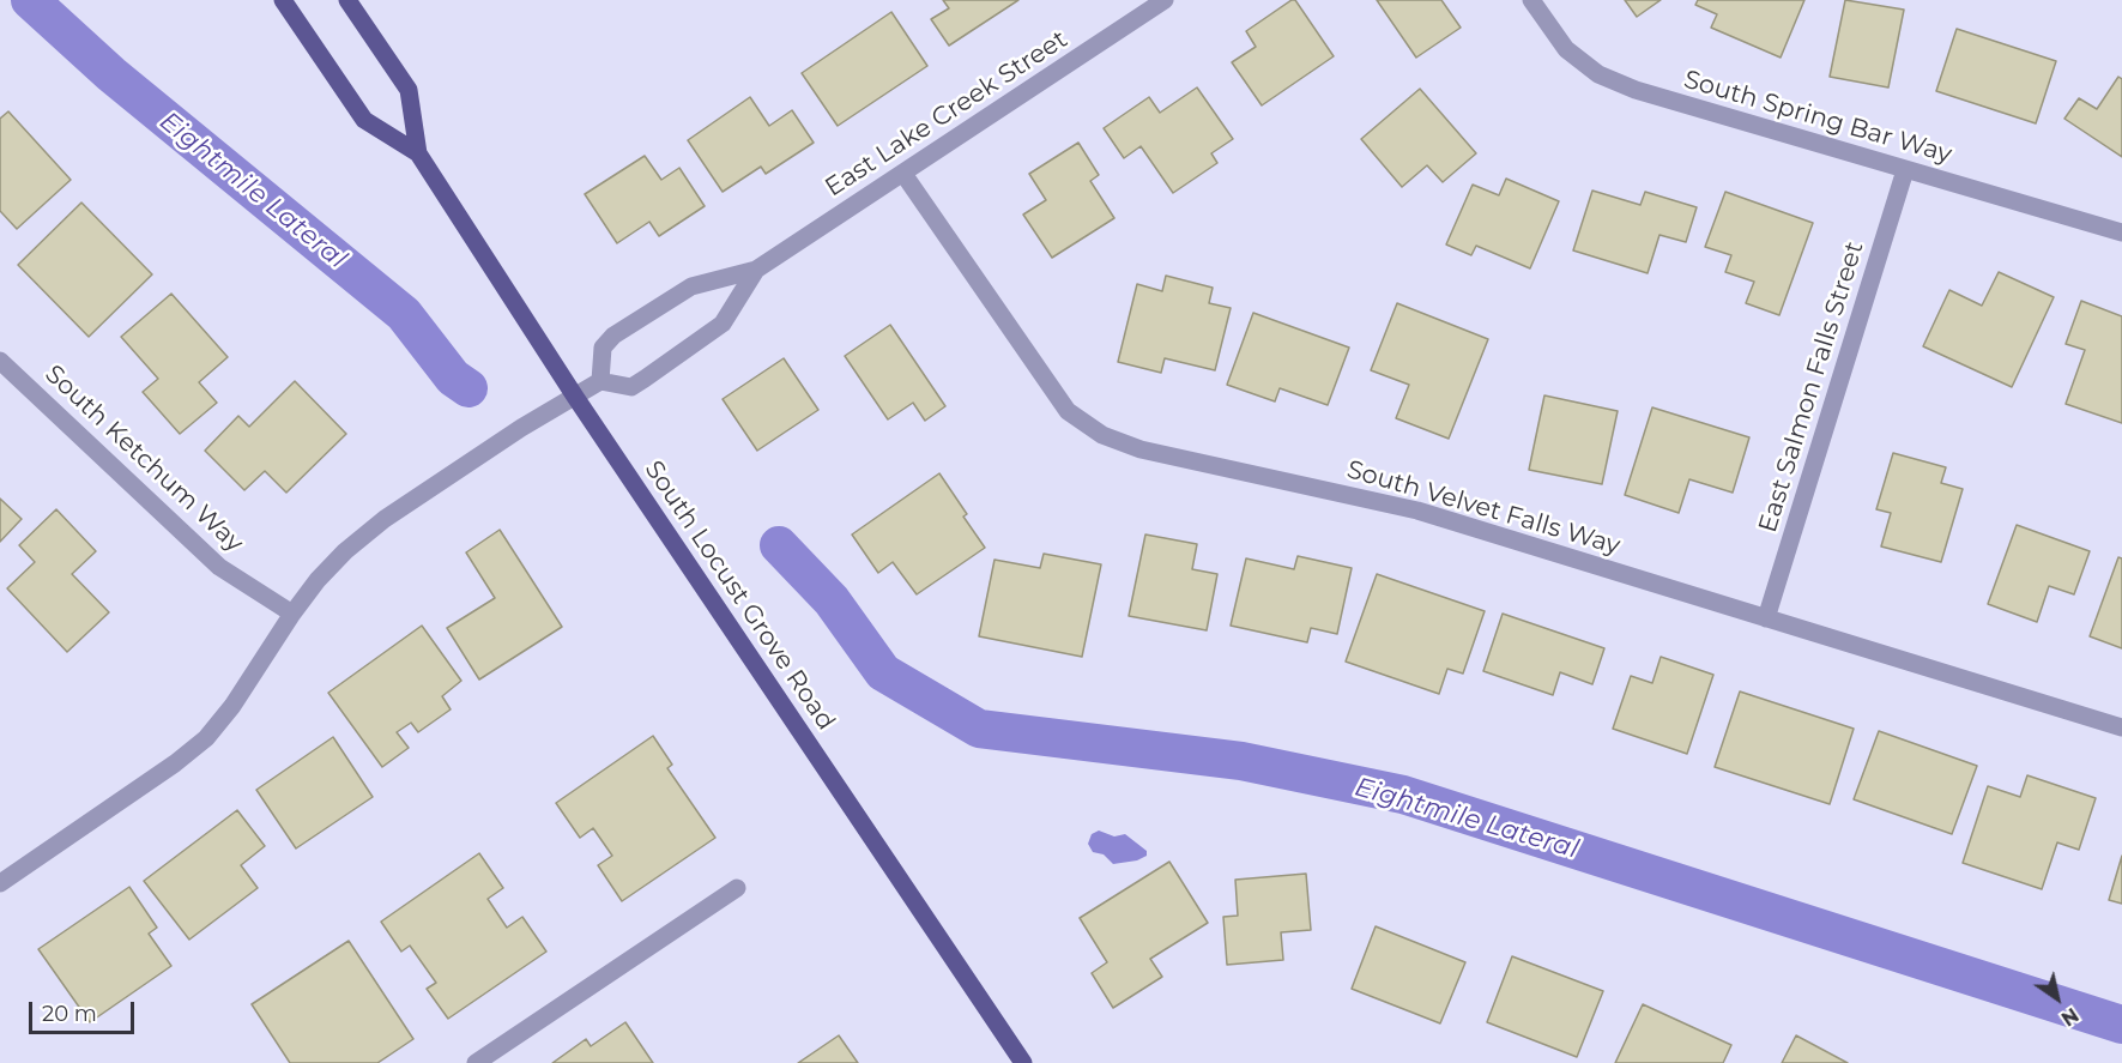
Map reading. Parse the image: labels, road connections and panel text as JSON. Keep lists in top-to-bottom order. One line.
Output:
{"streets":{"main road":["South Locust Grove Road"],"street":["East Lake Creek Street","South Spring Bar Way","East Salmon Falls Street","South Ketchum Way","South Velvet Falls Way"]},"crossings":[["East Lake Creek Street","South Velvet Falls Way"],["South Spring Bar Way","East Salmon Falls Street"],["East Salmon Falls Street","South Velvet Falls Way"]],"water":["Eightmile Lateral"],"scale_bar":"20 m","north":"bottom right"}
